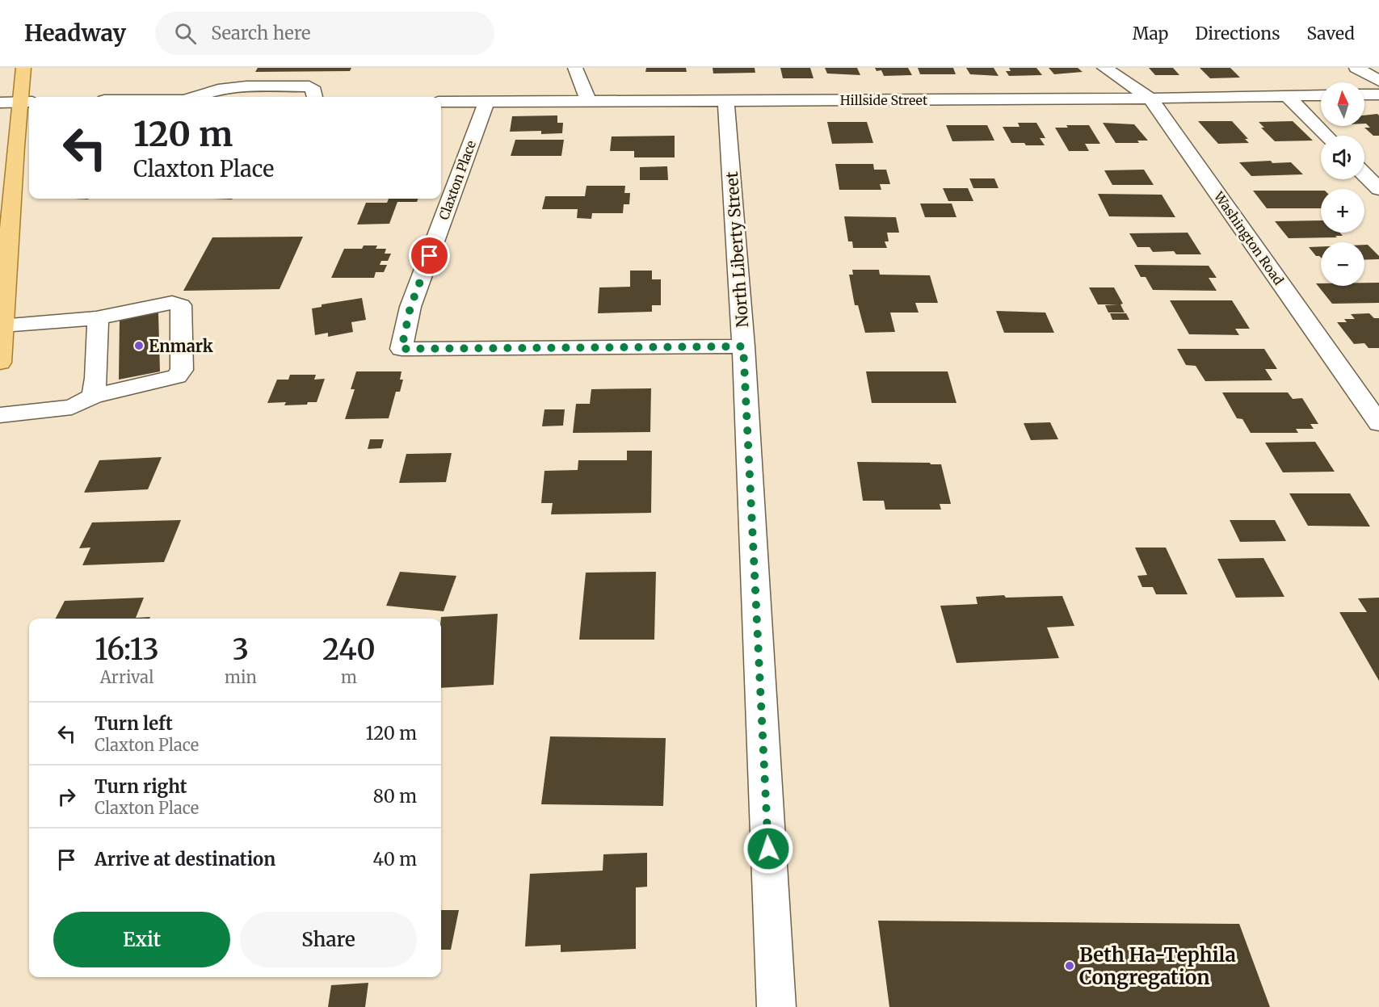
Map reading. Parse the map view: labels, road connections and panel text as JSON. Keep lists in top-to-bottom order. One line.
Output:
{"streets":{"street":["Hillside Street","Claxton Place","Washington Road","North Liberty Street"]},"crossings":[["Hillside Street","Claxton Place"],["Hillside Street","Washington Road"],["Hillside Street","North Liberty Street"],["Claxton Place","North Liberty Street"]],"places":["Enmark","Beth Ha-Tephila Congregation"],"north":"top","page":{"header":"Headway","search":"Search here","nav":["Map","Directions","Saved"],"map_buttons":["+","−"],"turn":["120 m","Claxton Place"],"eta":["16:13","Arrival","3","min","240","m"],"list":[{"name":"Turn left","note":"Claxton Place","value":"120 m"},{"name":"Turn right","note":"Claxton Place","value":"80 m"},{"name":"Arrive at destination","value":"40 m"}],"buttons":["Exit","Share"]}}
